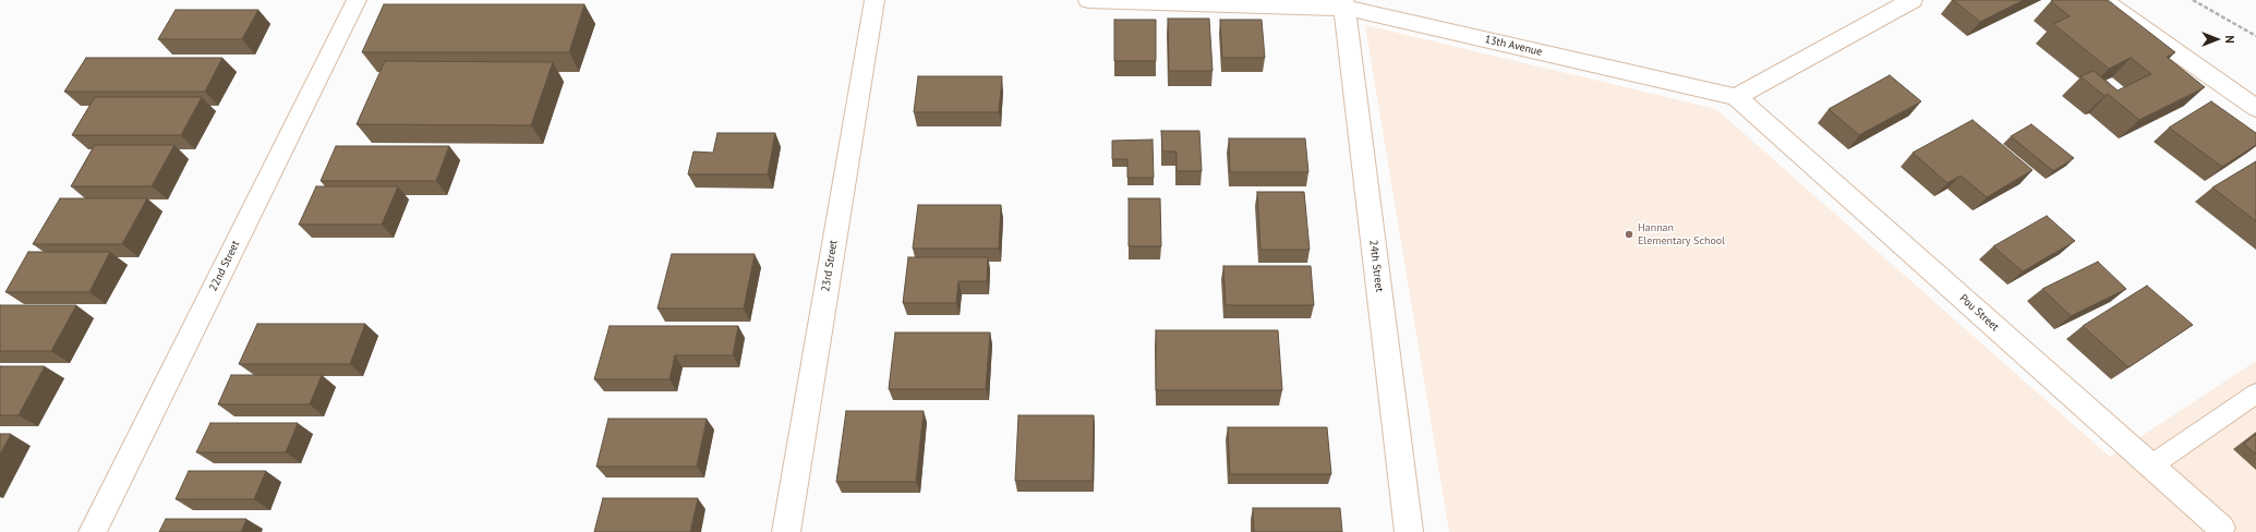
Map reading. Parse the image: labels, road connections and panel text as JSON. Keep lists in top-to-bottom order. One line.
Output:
{"streets":{"street":["13th Avenue","22nd Street","23rd Street","24th Street","Pou Street"]},"crossings":[["13th Avenue","24th Street"],["13th Avenue","Pou Street"]],"places":["Hannan Elementary School"],"north":"right"}
